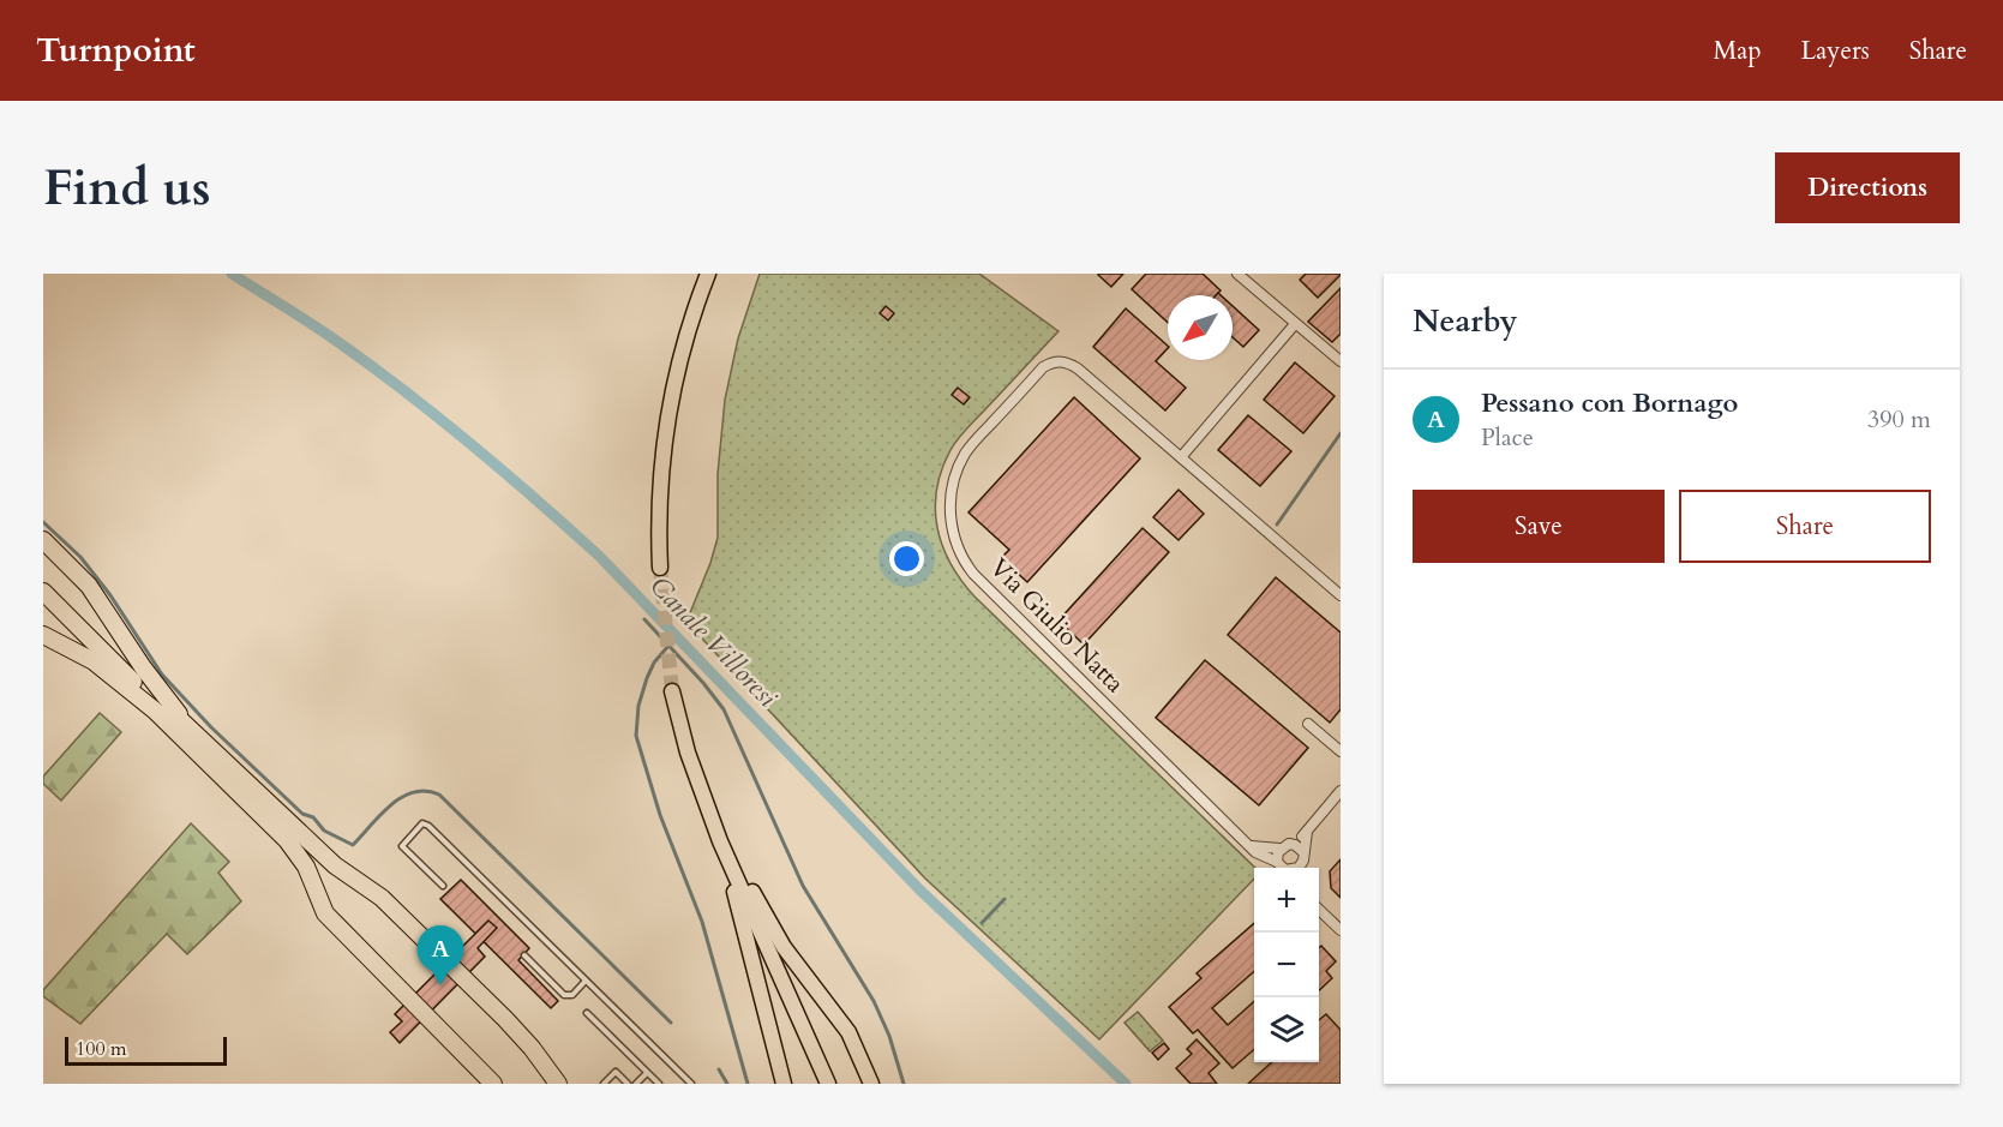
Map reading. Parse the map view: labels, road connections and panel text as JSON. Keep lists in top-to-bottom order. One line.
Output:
{"streets":{"street":["Via Giulio Natta"]},"water":["Canale Villoresi"],"scale_bar":"100 m","north":"bottom left","page":{"header":"Turnpoint","nav":["Map","Layers","Share"],"buttons":["Directions",["Save","Share"]],"title":"Find us","heading":"Nearby","list":[{"mark":"A","name":"Pessano con Bornago","note":"Place","value":"390 m"}],"map_buttons":["+","−"],"pins":"A","scale":"100 m"}}
